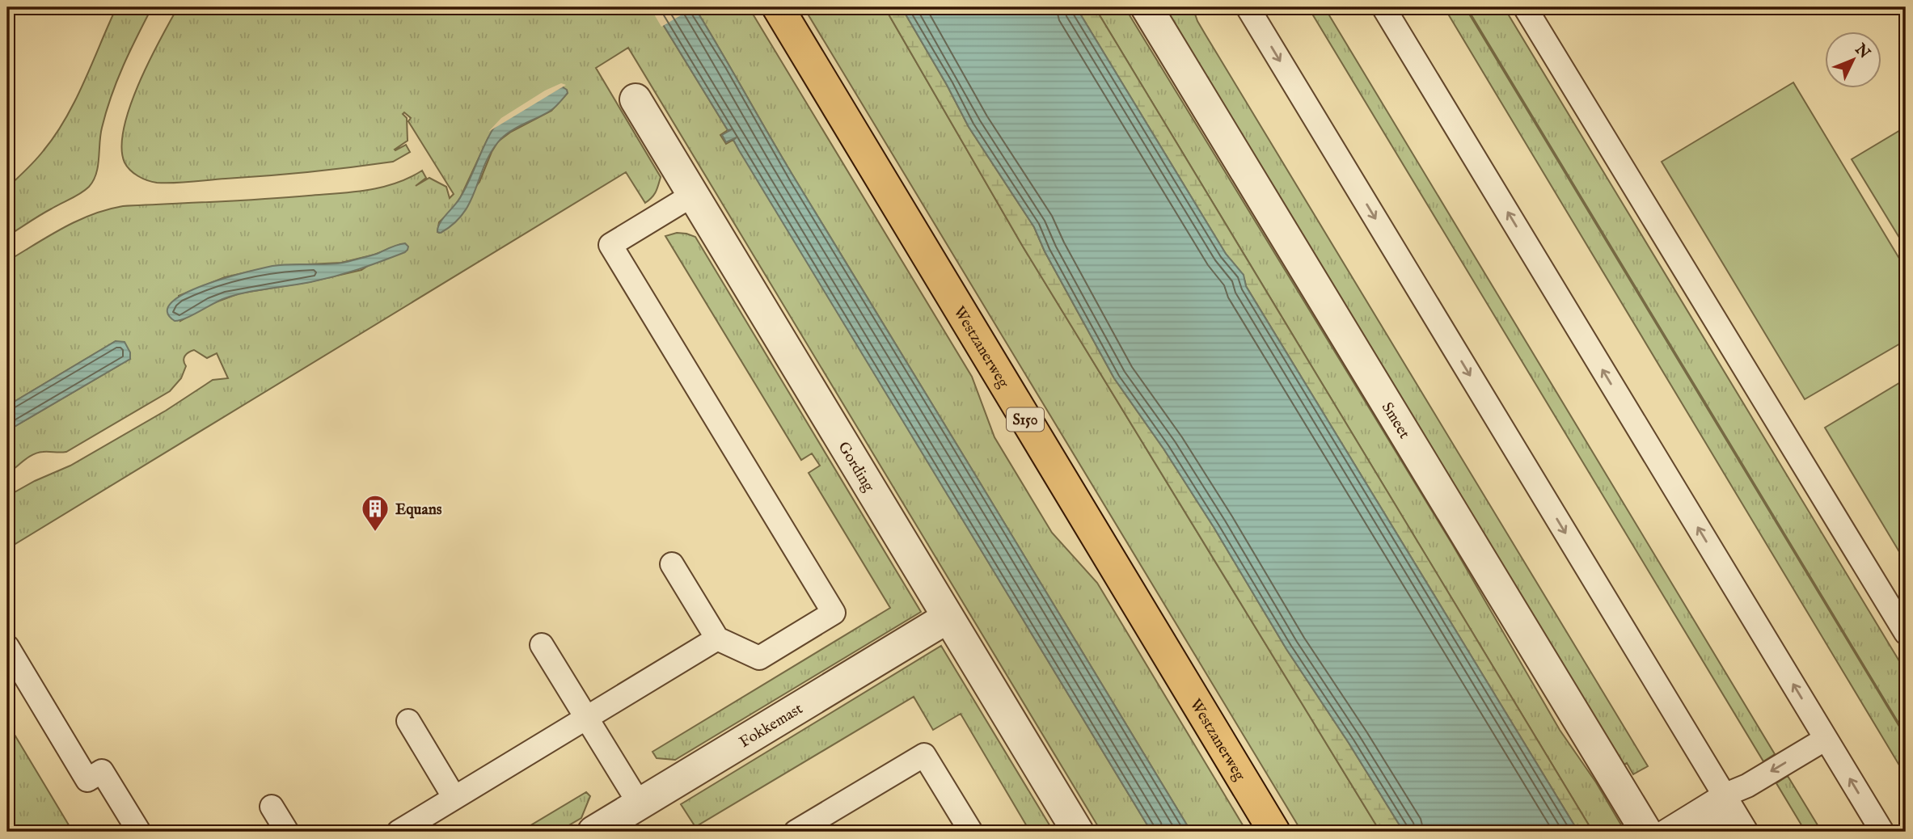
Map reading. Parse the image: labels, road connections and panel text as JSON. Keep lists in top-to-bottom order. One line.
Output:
{"streets":{"main road":["Westzanerweg","S150"],"street":["Smeet","Gording","Fokkemast"]},"crossings":[["Gording","Fokkemast"]],"places":{"building":["Equans"]},"north":"top right"}
